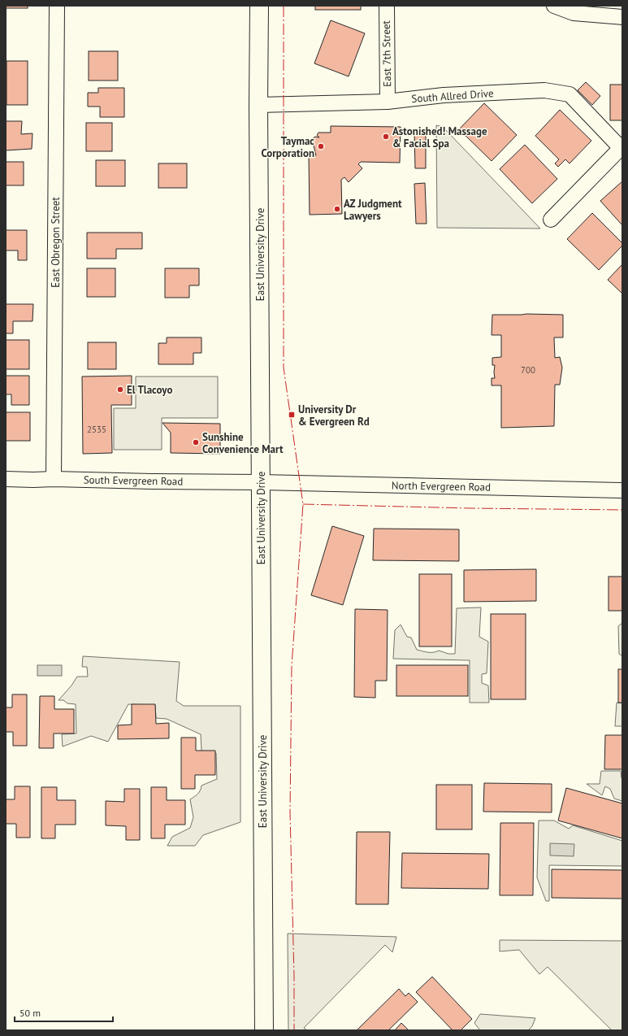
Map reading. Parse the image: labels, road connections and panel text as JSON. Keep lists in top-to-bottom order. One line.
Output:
{"streets":{"main road":["East University Drive"],"street":["East 7th Street","South Allred Drive","East Obregon Street","South Evergreen Road","North Evergreen Road"]},"crossings":[["East 7th Street","South Allred Drive"],["South Allred Drive","East University Drive"],["East Obregon Street","South Evergreen Road"],["East University Drive","South Evergreen Road"],["East University Drive","North Evergreen Road"],["South Evergreen Road","North Evergreen Road"]],"places":{"other":["Astonished! Massage & Facial Spa","Taymac Corporation","AZ Judgment Lawyers","El Tlacoyo","Sunshine Convenience Mart"],"transit":["University Dr & Evergreen Rd"]},"house_numbers":["700","2535"],"scale_bar":"50 m"}
